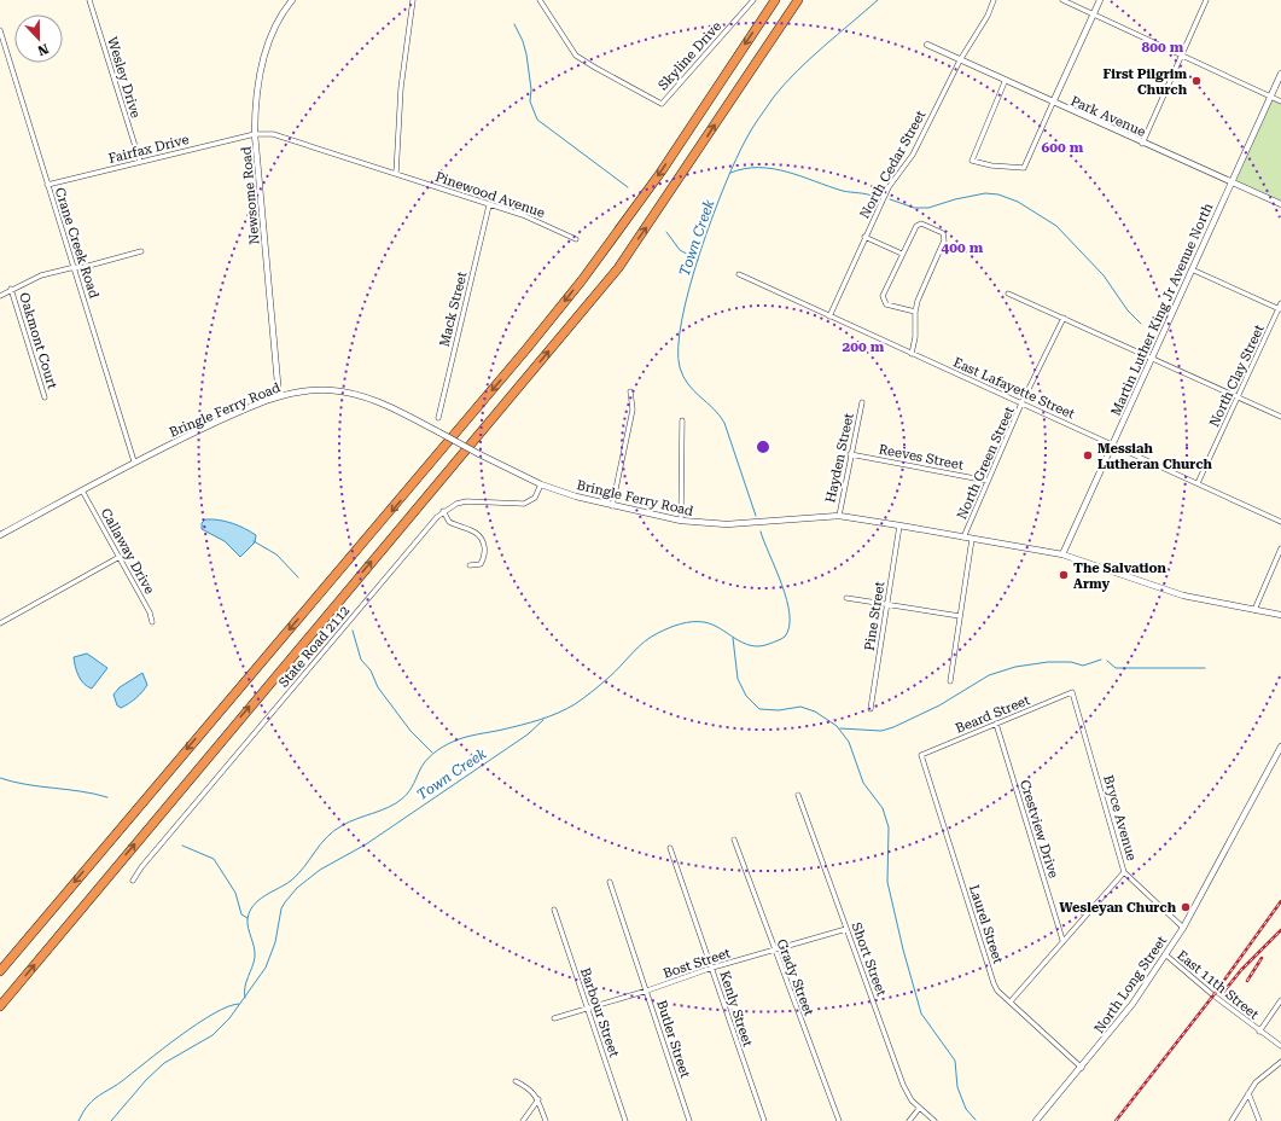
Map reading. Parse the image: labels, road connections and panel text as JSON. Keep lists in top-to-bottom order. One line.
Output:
{"streets":{"street":["Skyline Drive","Wesley Drive","Park Avenue","Fairfax Drive","North Cedar Street","Pinewood Avenue","Newsome Road","Crane Creek Road","Mack Street","Martin Luther King Jr Avenue North","Oakmont Court","North Clay Street","East Lafayette Street","Bringle Ferry Road","Reeves Street","Hayden Street","North Green Street","Callaway Drive","Pine Street","State Road 2112","Beard Street","Bryce Avenue","Crestview Drive","Laurel Street","Short Street","Bost Street","Grady Street","North Long Street","East 11th Street","Kenly Street","Barbour Street","Butler Street"]},"crossings":[["Wesley Drive","Fairfax Drive"],["Park Avenue","North Cedar Street"],["Park Avenue","Martin Luther King Jr Avenue North"],["Fairfax Drive","Pinewood Avenue"],["Fairfax Drive","Newsome Road"],["Fairfax Drive","Crane Creek Road"],["North Cedar Street","East Lafayette Street"],["Pinewood Avenue","Newsome Road"],["Pinewood Avenue","Mack Street"],["Newsome Road","Bringle Ferry Road"],["Crane Creek Road","Bringle Ferry Road"],["Martin Luther King Jr Avenue North","East Lafayette Street"],["Martin Luther King Jr Avenue North","Bringle Ferry Road"],["North Clay Street","East Lafayette Street"],["East Lafayette Street","North Green Street"],["Bringle Ferry Road","Hayden Street"],["Bringle Ferry Road","North Green Street"],["Bringle Ferry Road","Callaway Drive"],["Bringle Ferry Road","Pine Street"],["Bringle Ferry Road","State Road 2112"],["Reeves Street","Hayden Street"],["Reeves Street","North Green Street"],["Beard Street","Bryce Avenue"],["Beard Street","Crestview Drive"],["Beard Street","Laurel Street"],["Bryce Avenue","North Long Street"],["Laurel Street","North Long Street"],["Short Street","Bost Street"],["Bost Street","Grady Street"],["Bost Street","Kenly Street"],["Bost Street","Barbour Street"],["Bost Street","Butler Street"],["North Long Street","East 11th Street"]],"water":["Town Creek"],"places":["First Pilgrim Church","Messiah Lutheran Church","The Salvation Army","Wesleyan Church"],"north":"bottom","rings":["800 m","600 m","400 m","200 m"]}
